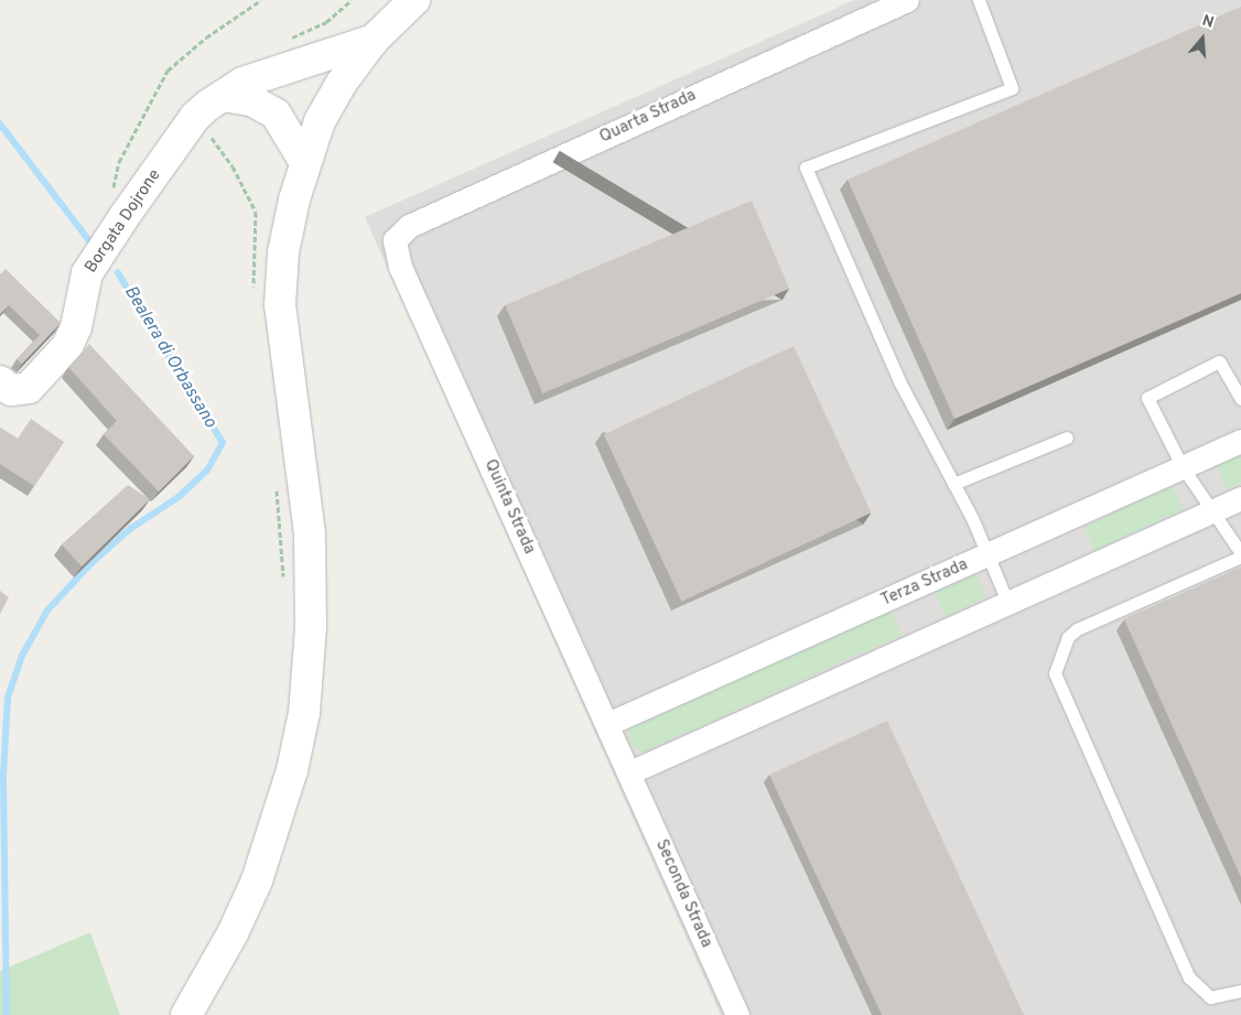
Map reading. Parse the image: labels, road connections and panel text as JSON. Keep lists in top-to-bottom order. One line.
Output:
{"streets":{"street":["Quarta Strada","Borgata Dojrone","Quinta Strada","Terza Strada","Seconda Strada"]},"crossings":[["Quarta Strada","Quinta Strada"],["Quinta Strada","Terza Strada"],["Quinta Strada","Seconda Strada"]],"water":["Bealera di Orbassano"],"north":"top"}
